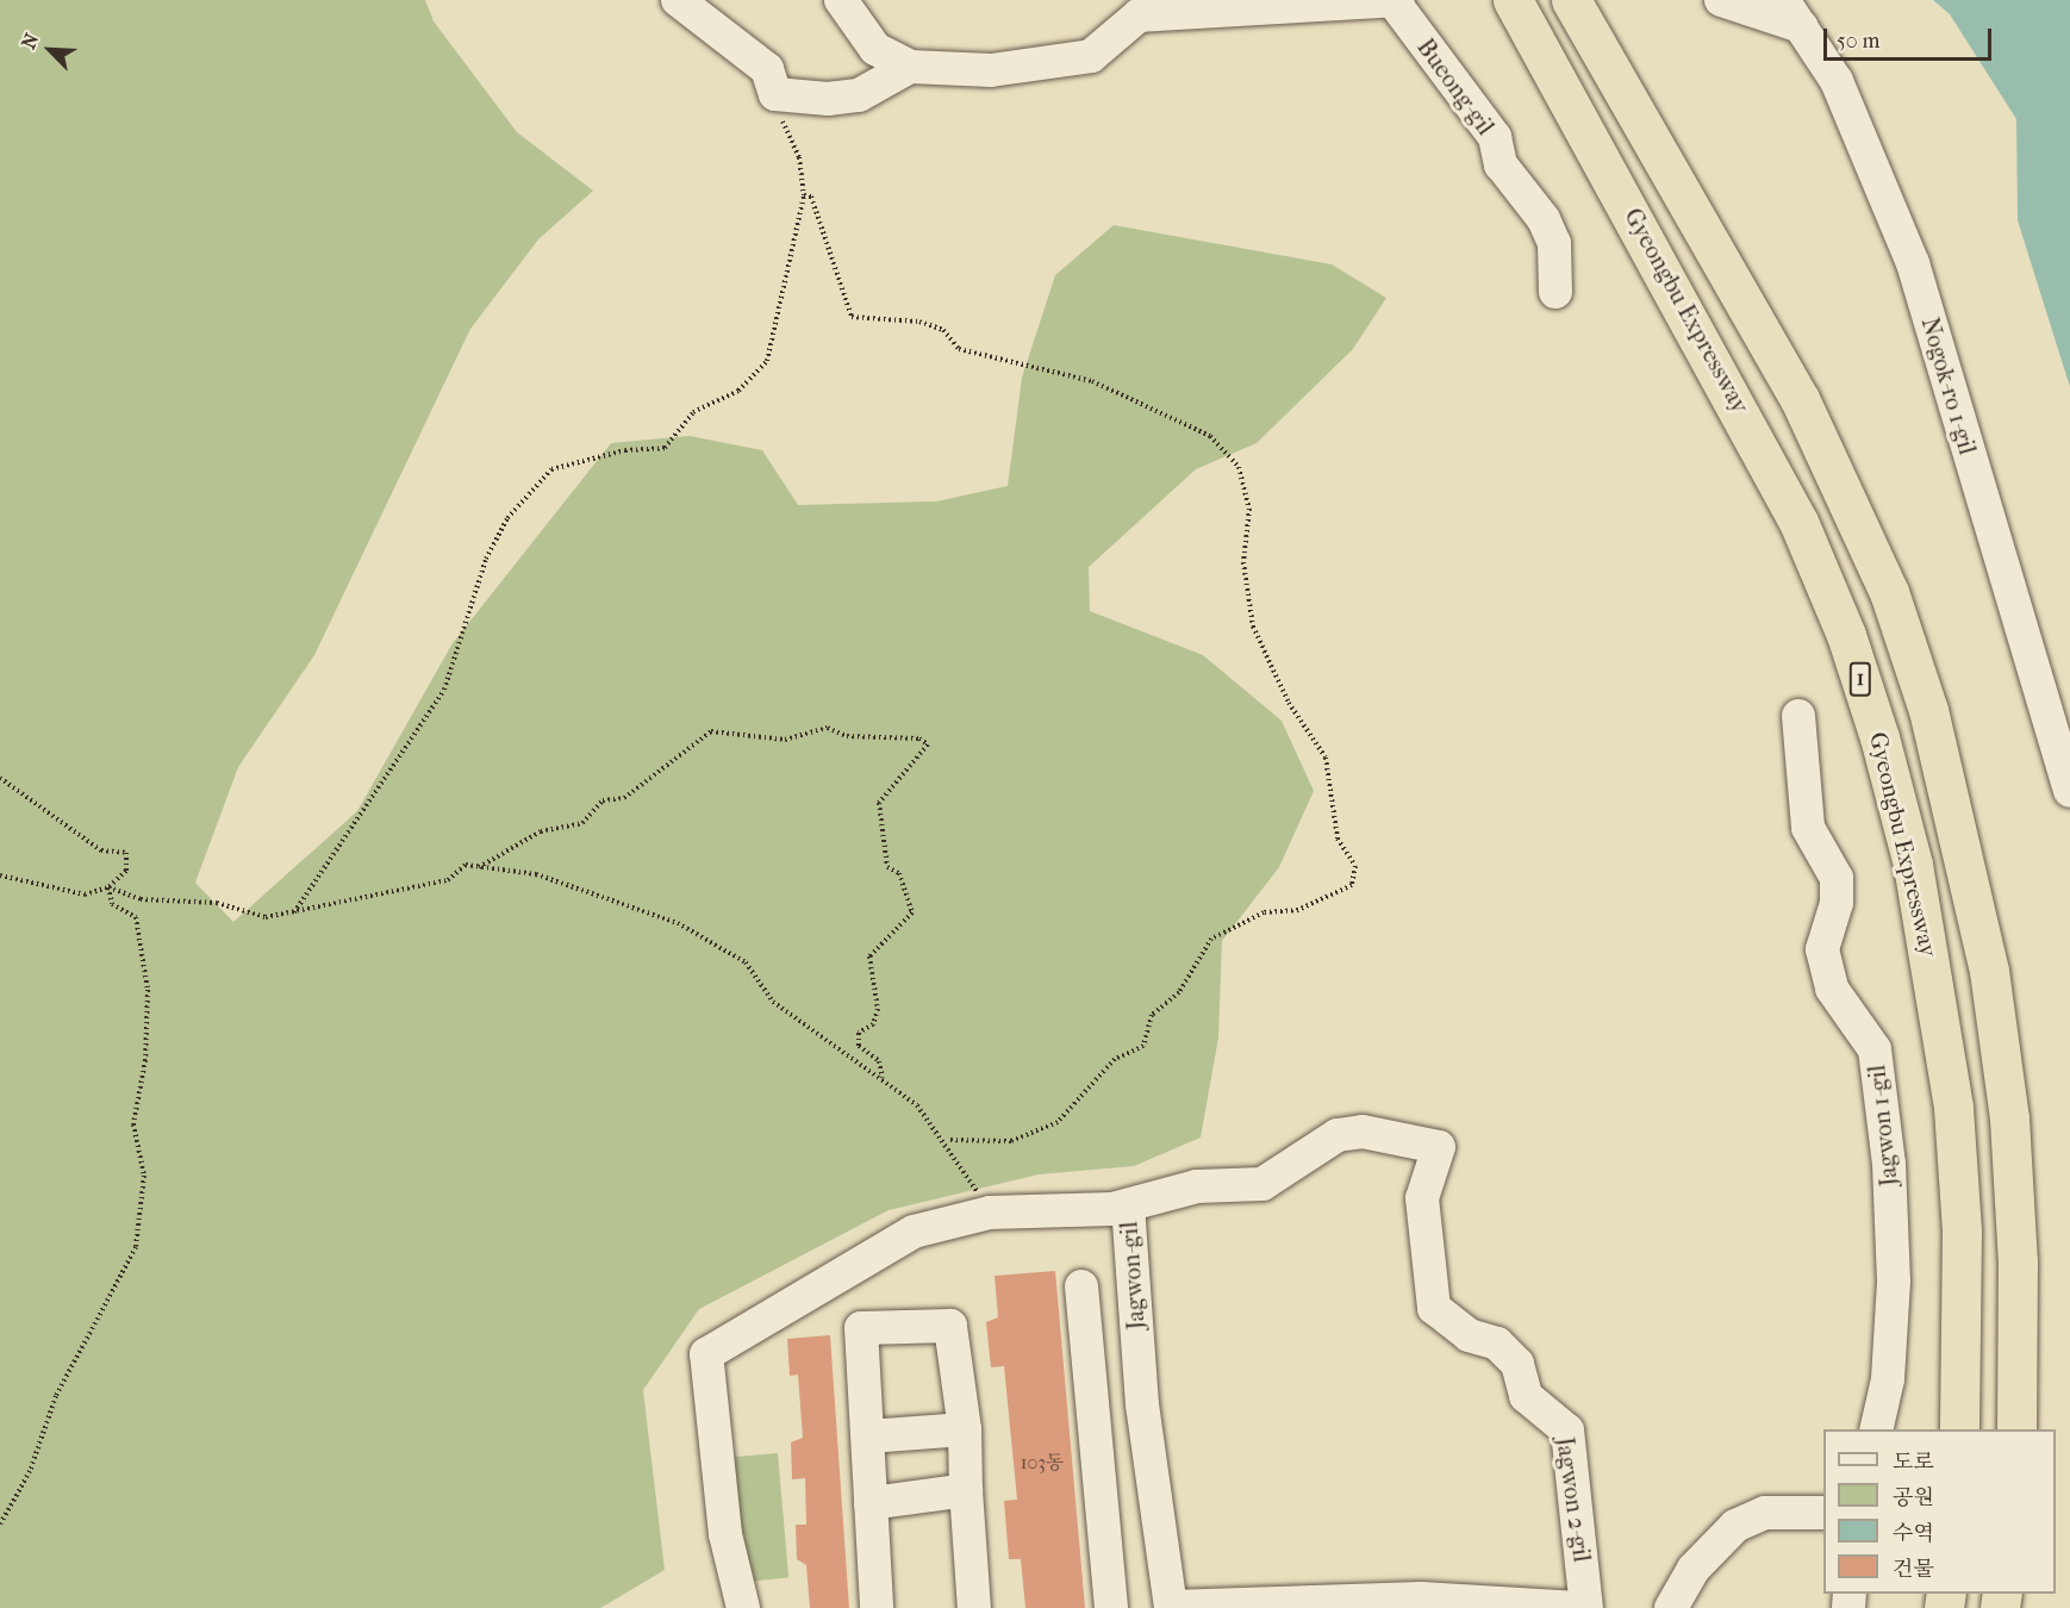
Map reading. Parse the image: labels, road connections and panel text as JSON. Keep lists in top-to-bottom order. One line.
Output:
{"streets":{"highway":["Gyeongbu Expressway","1"],"street":["Bueong-gil","Nogok-ro 1-gil","Jagwon 1-gil","Jagwon-gil","Jagwon 2-gil"]},"crossings":[["Jagwon-gil","Jagwon 2-gil"]],"house_numbers":["103동"],"legend":["도로","공원","수역","건물"],"scale_bar":"50 m","north":"top left"}
